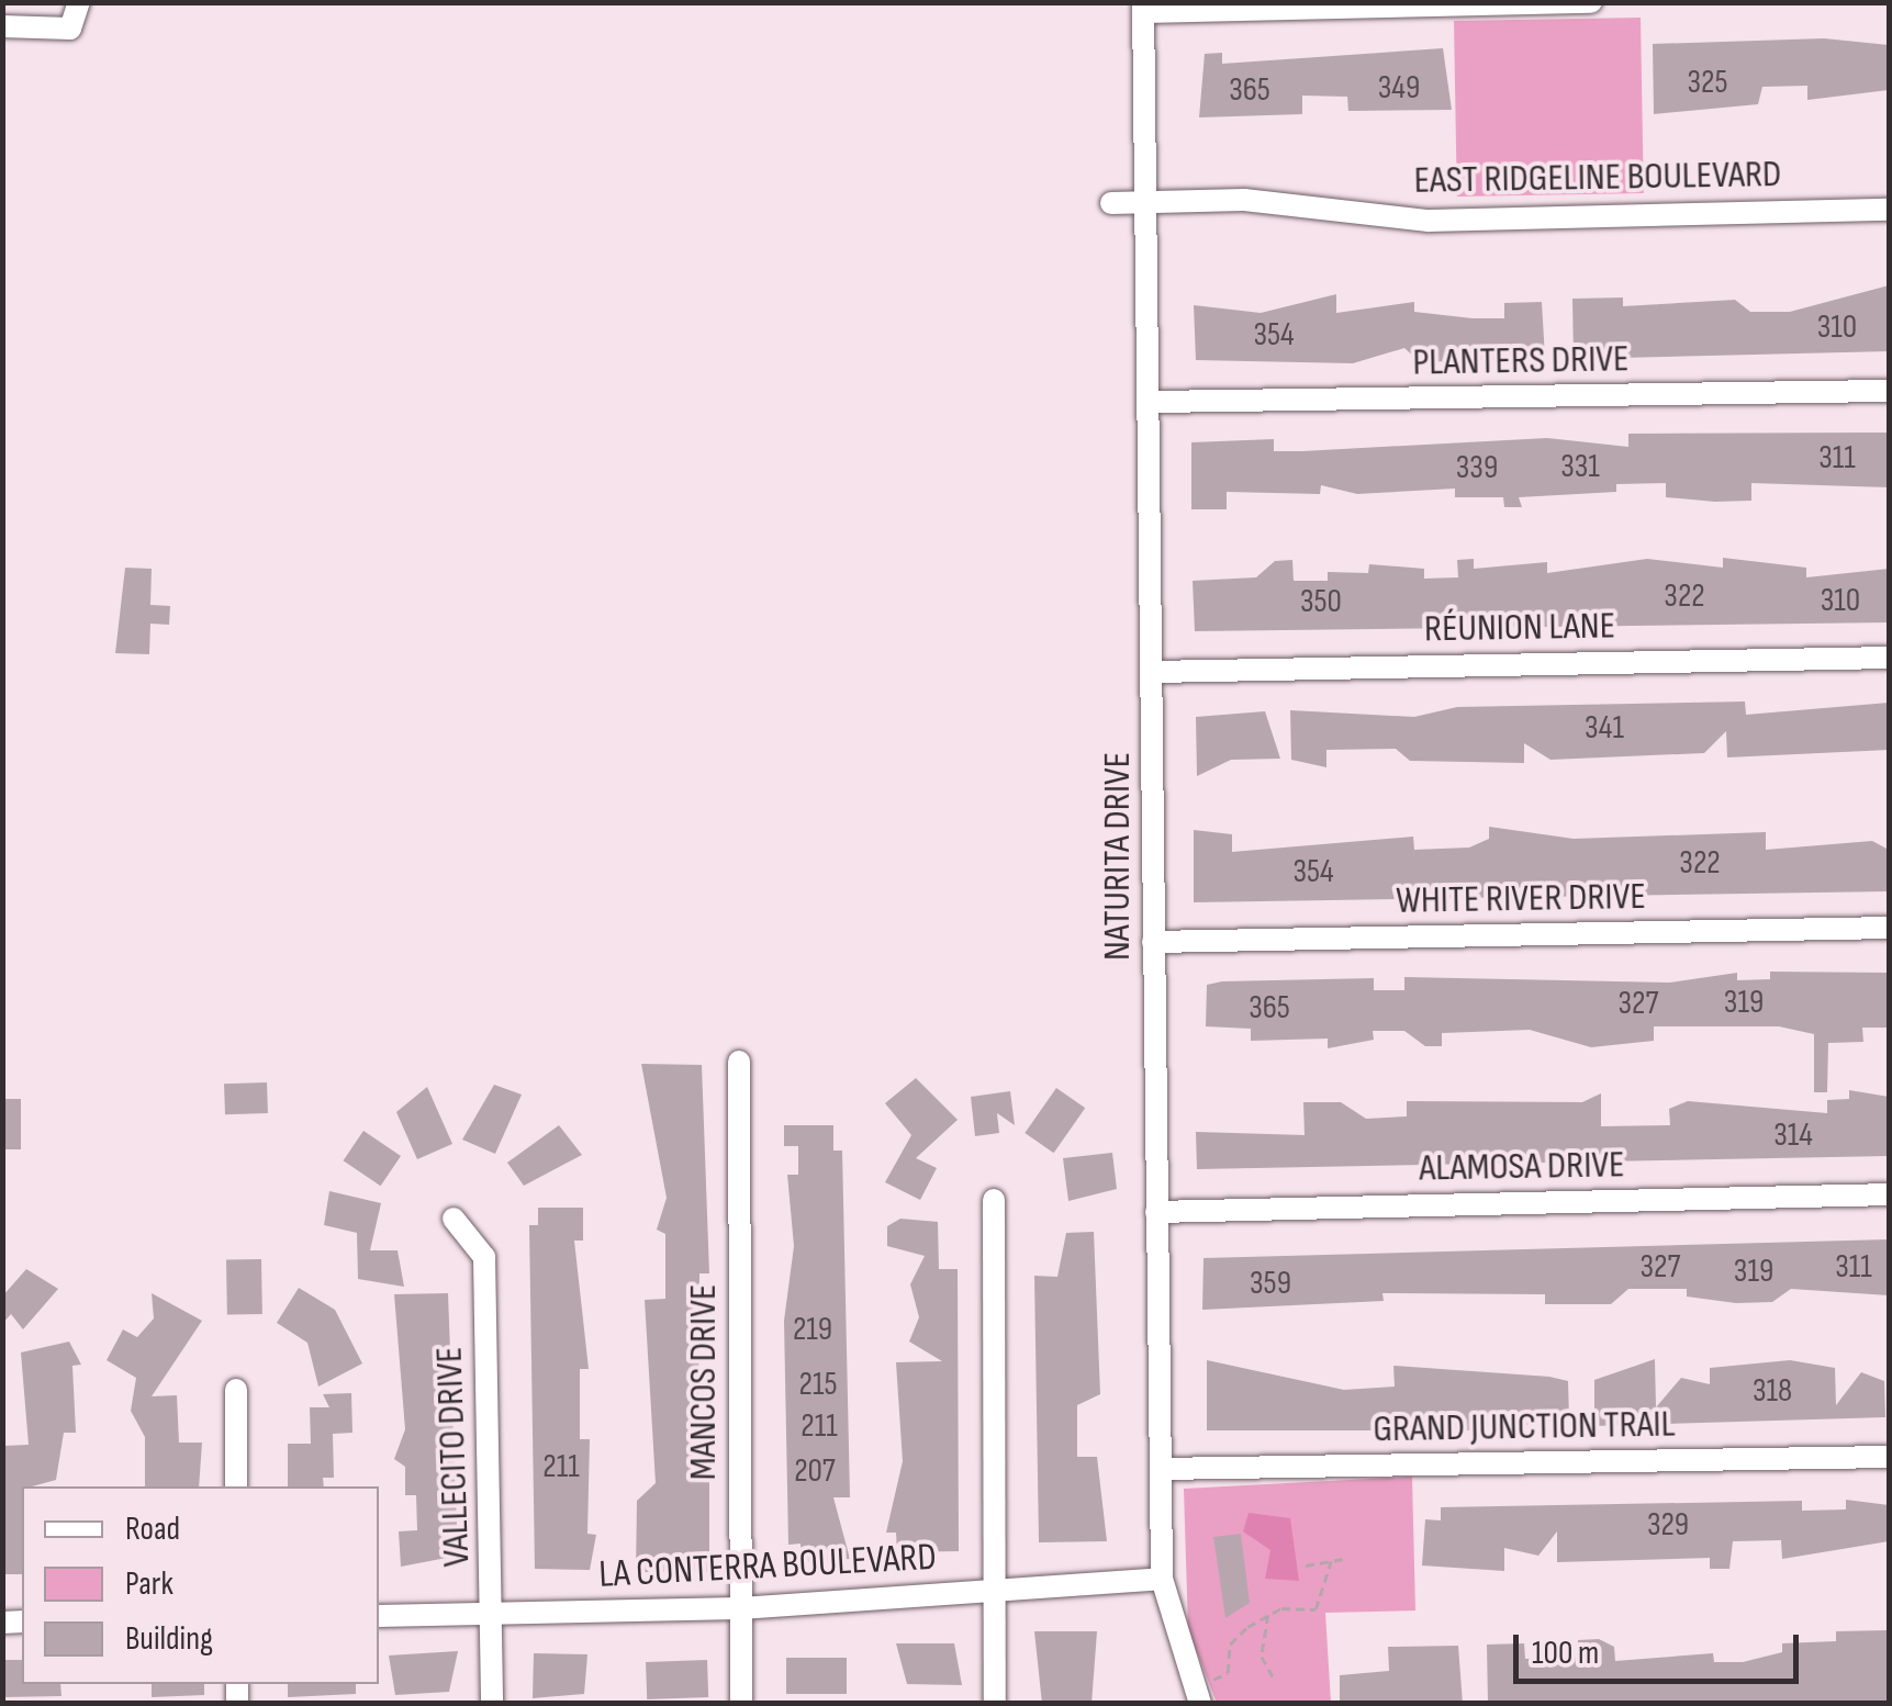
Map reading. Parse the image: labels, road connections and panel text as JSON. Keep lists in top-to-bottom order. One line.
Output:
{"streets":{"street":["EAST RIDGELINE BOULEVARD","PLANTERS DRIVE","RÉUNION LANE","NATURITA DRIVE","WHITE RIVER DRIVE","ALAMOSA DRIVE","MANCOS DRIVE","GRAND JUNCTION TRAIL","VALLECITO DRIVE","LA CONTERRA BOULEVARD"]},"crossings":[["EAST RIDGELINE BOULEVARD","NATURITA DRIVE"],["PLANTERS DRIVE","NATURITA DRIVE"],["RÉUNION LANE","NATURITA DRIVE"],["NATURITA DRIVE","WHITE RIVER DRIVE"],["NATURITA DRIVE","ALAMOSA DRIVE"],["NATURITA DRIVE","GRAND JUNCTION TRAIL"],["NATURITA DRIVE","LA CONTERRA BOULEVARD"],["MANCOS DRIVE","LA CONTERRA BOULEVARD"],["VALLECITO DRIVE","LA CONTERRA BOULEVARD"]],"house_numbers":["325","349","365","310","354","311","331","339","322","310","350","341","322","354","319","327","365","314","327","311","319","359","219","215","318","211","211","207","329"],"legend":["Road","Park","Building"],"scale_bar":"100 m"}
